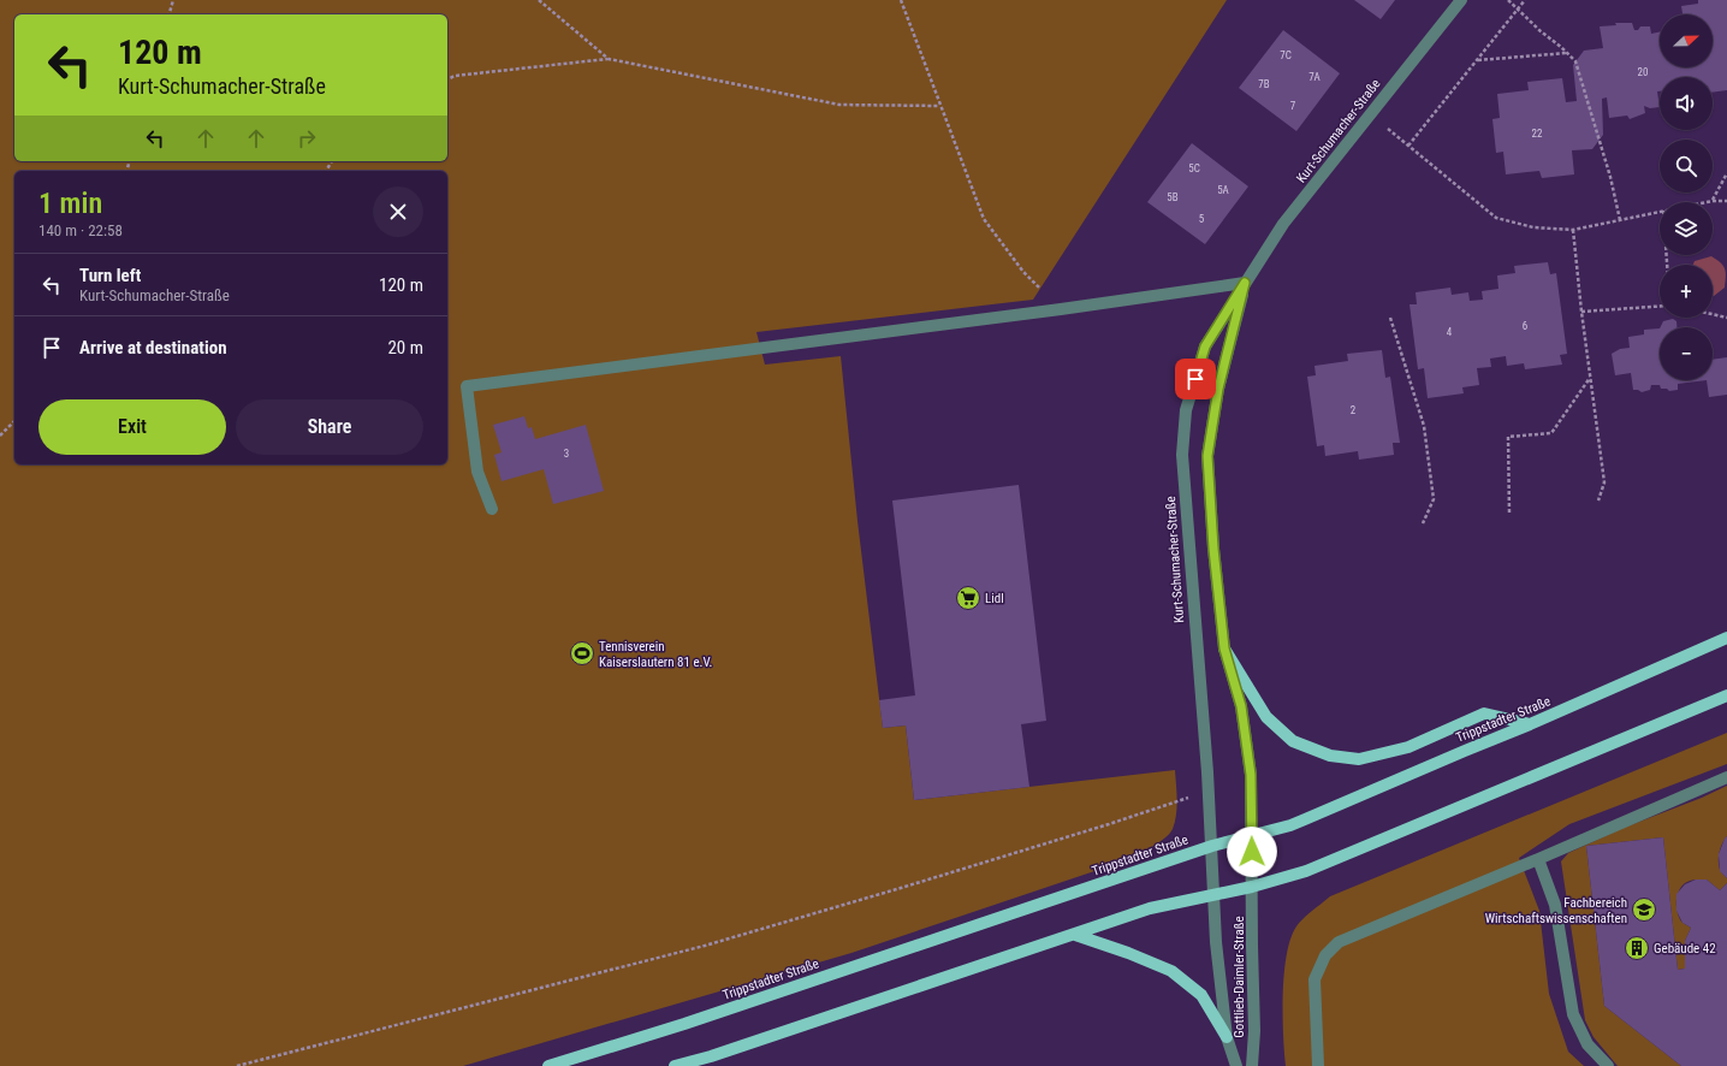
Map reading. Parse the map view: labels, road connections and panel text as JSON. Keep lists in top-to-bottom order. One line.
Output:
{"streets":{"main road":["Trippstadter Straße"],"street":["Kurt-Schumacher-Straße","Gottlieb-Daimler-Straße"]},"crossings":[["Kurt-Schumacher-Straße","Trippstadter Straße"],["Kurt-Schumacher-Straße","Gottlieb-Daimler-Straße"],["Trippstadter Straße","Gottlieb-Daimler-Straße"]],"places":{"supermarket":["Lidl"],"sports":["Tennisverein Kaiserslautern 81 e.V."],"school or university":["Fachbereich Wirtschaftswissenschaften"],"building":["Gebäude 42"]},"house_numbers":["7C","20","7A","7B","7","22","5C","5A","5B","5","6","4","2","3"],"north":"right","page":{"map_buttons":["+","−"],"turn":["120 m","Kurt-Schumacher-Straße"],"heading":["1 min","140 m · 22:58"],"list":[{"name":"Turn left","note":"Kurt-Schumacher-Straße","value":"120 m"},{"name":"Arrive at destination","value":"20 m"}],"buttons":["Exit","Share"]}}
